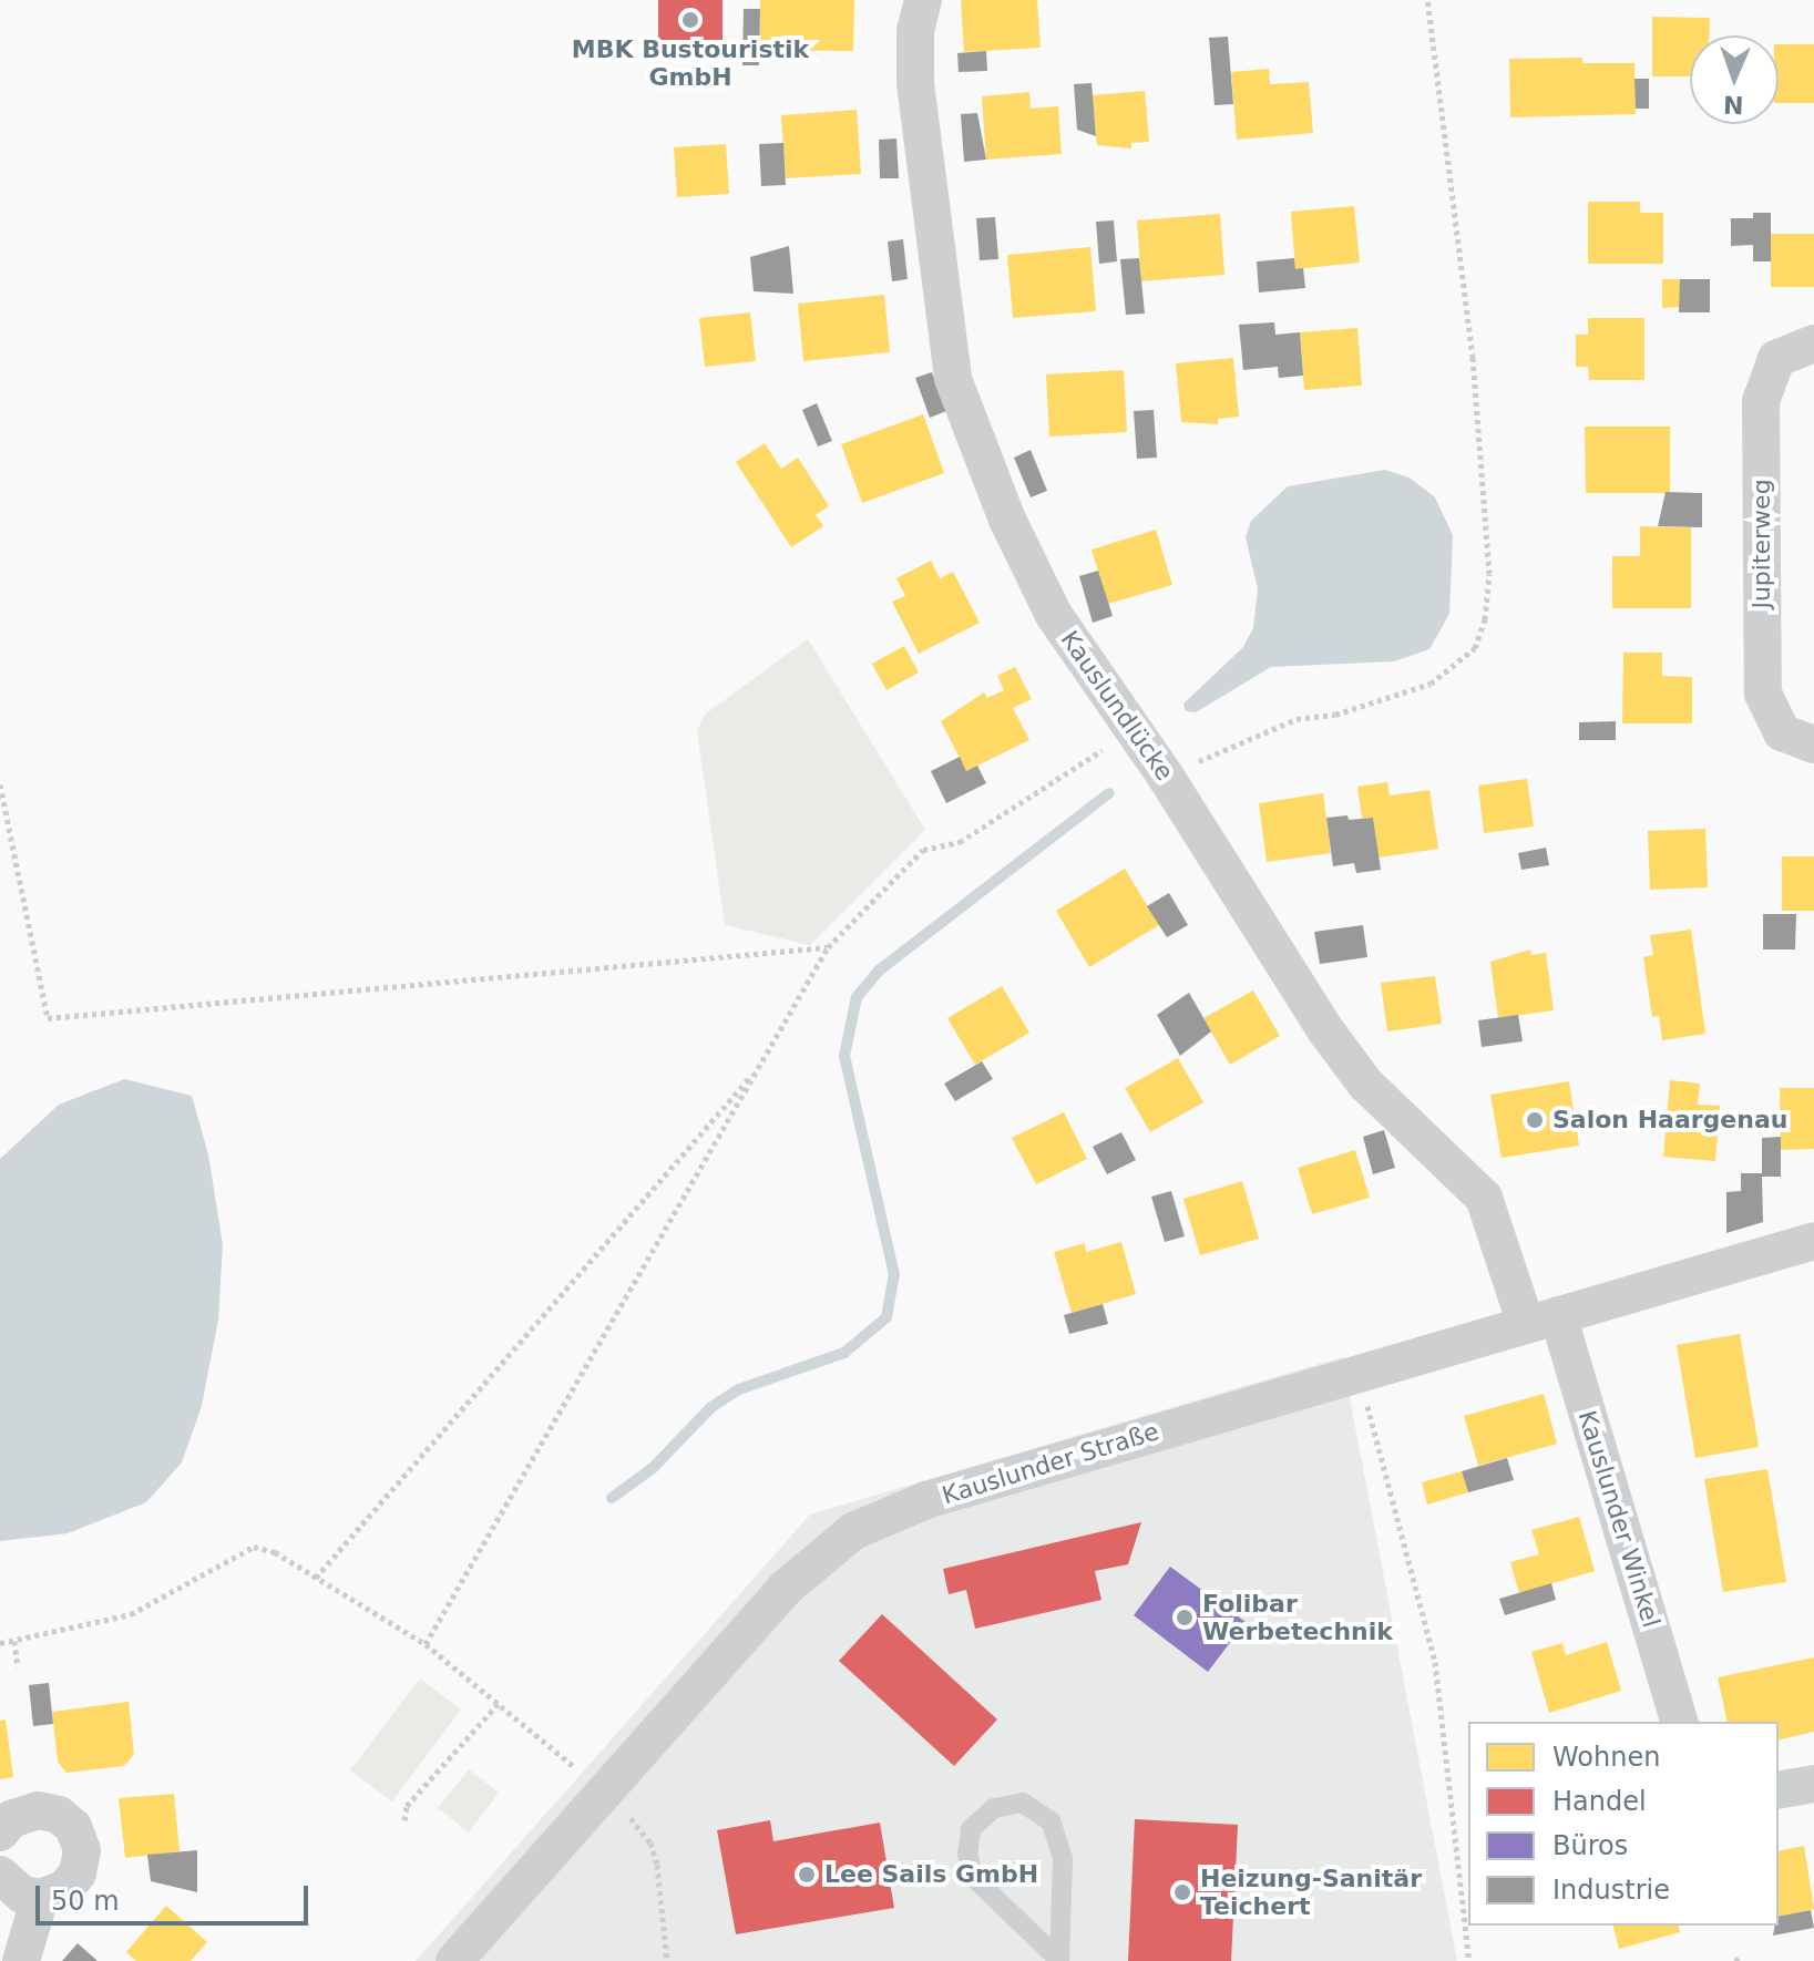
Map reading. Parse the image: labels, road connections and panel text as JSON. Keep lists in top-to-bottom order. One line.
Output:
{"streets":{"street":["Jupiterweg","Kauslundlücke","Kauslunder Straße","Kauslunder Winkel"]},"crossings":[["Kauslundlücke","Kauslunder Straße"],["Kauslundlücke","Kauslunder Winkel"],["Kauslunder Straße","Kauslunder Winkel"]],"places":["MBK Bustouristik GmbH","Salon Haargenau","Folibar Werbetechnik","Lee Sails GmbH","Heizung-Sanitär Teichert"],"legend":["Wohnen","Handel","Büros","Industrie"],"scale_bar":"50 m","north":"bottom"}
